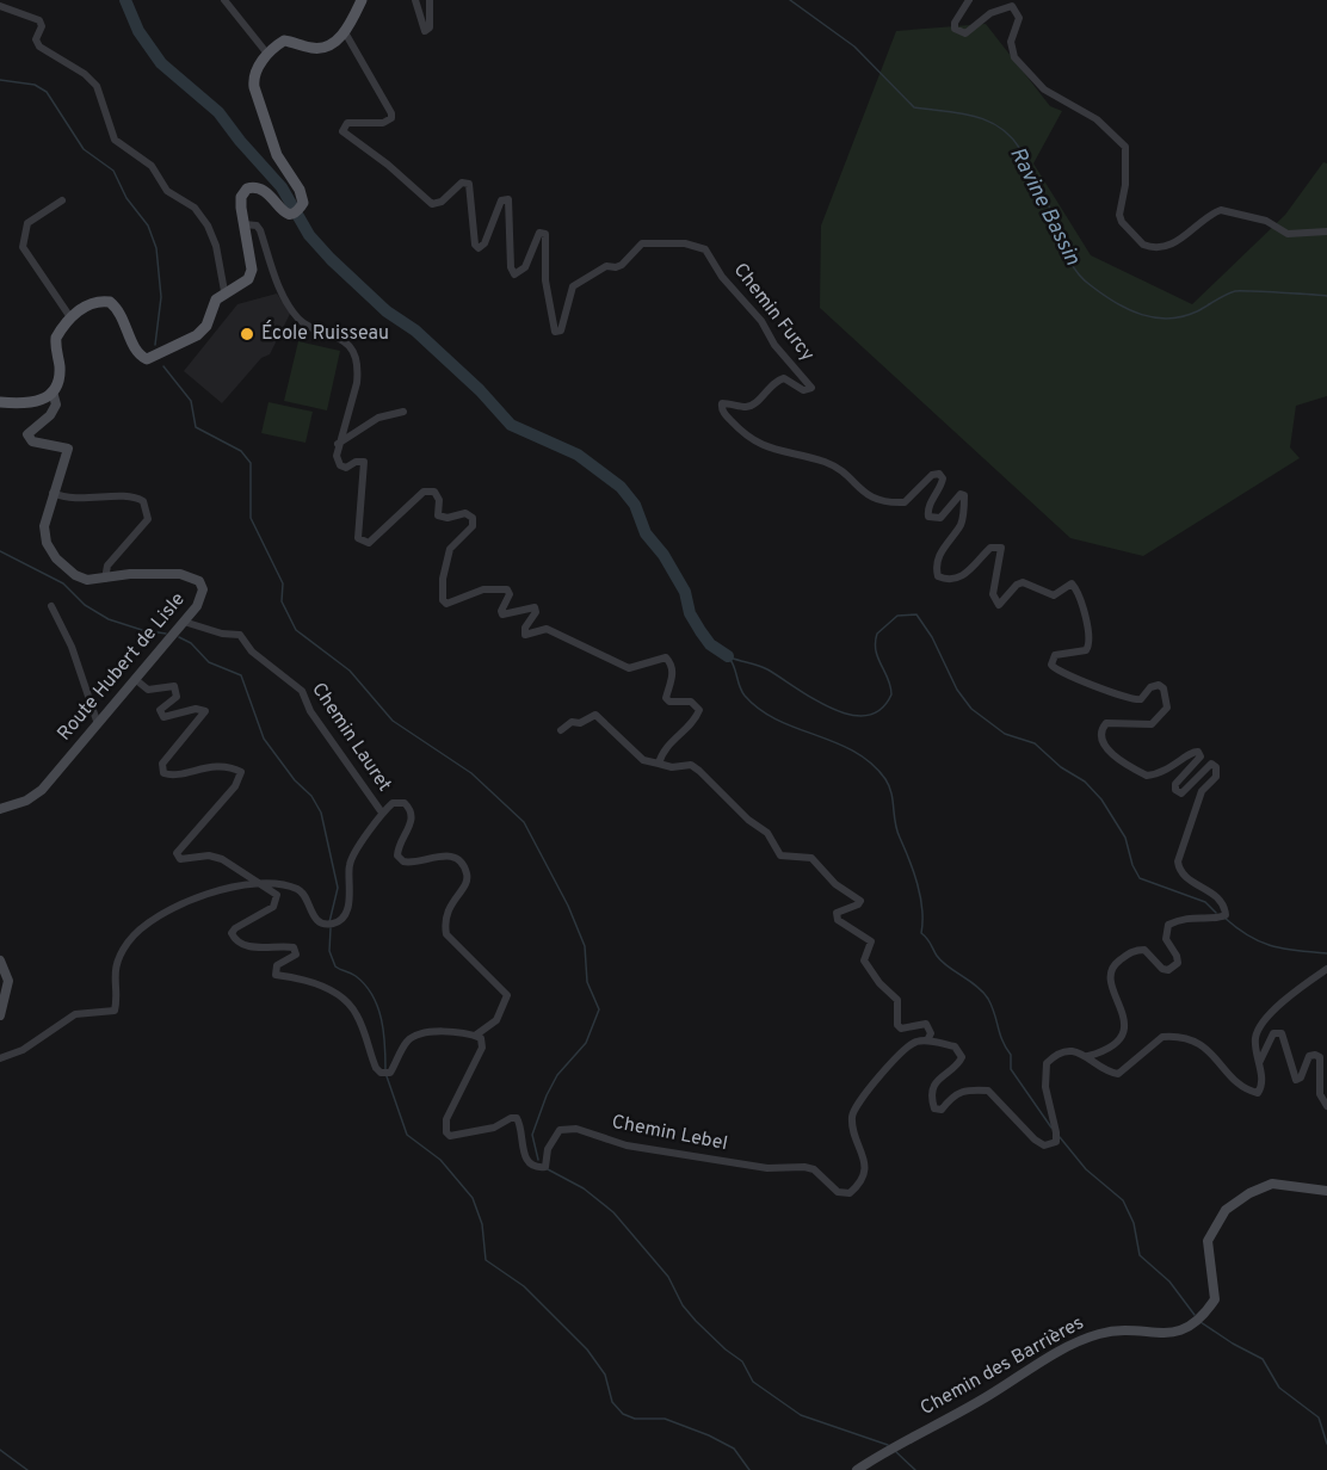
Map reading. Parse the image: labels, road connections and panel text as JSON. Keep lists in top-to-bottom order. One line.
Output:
{"streets":{"main road":["Route Hubert de Lisle","Chemin des Barrières"],"street":["Chemin Furcy","Chemin Lauret","Chemin Lebel"]},"crossings":[["Route Hubert de Lisle","Chemin Lauret"],["Chemin Lauret","Chemin Lebel"]],"water":["Ravine Bassin"],"places":["École Ruisseau"]}
